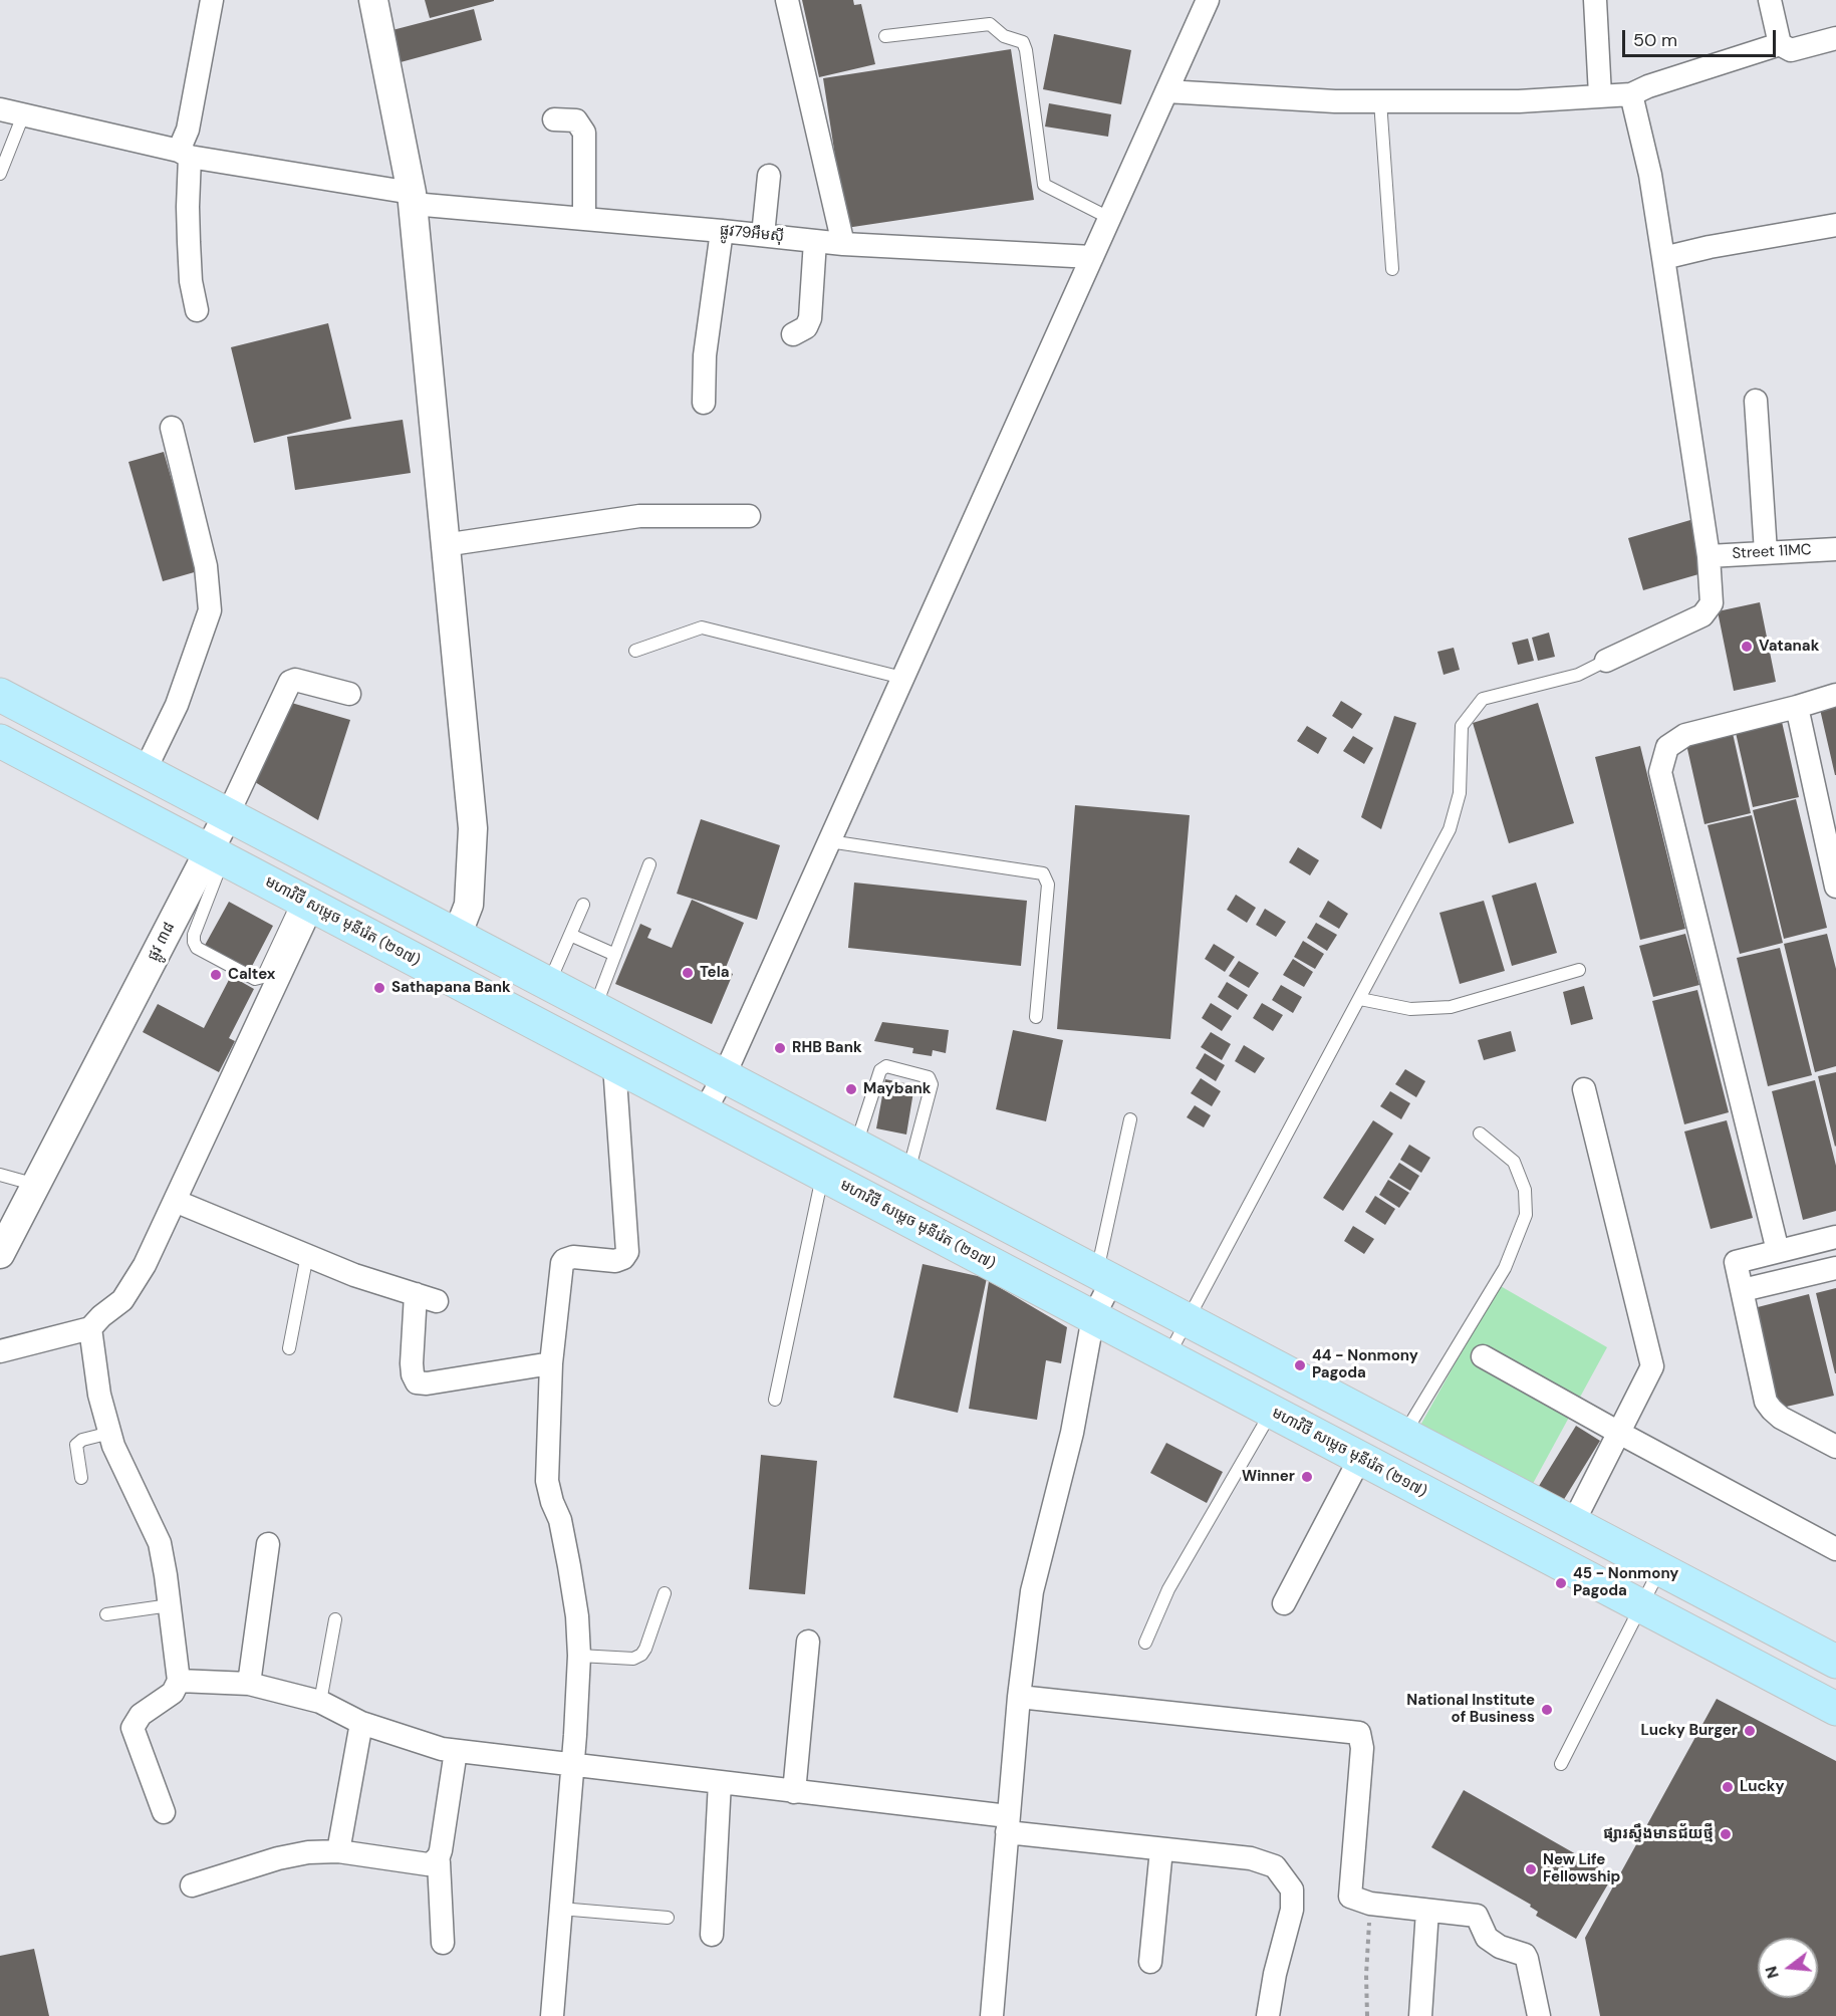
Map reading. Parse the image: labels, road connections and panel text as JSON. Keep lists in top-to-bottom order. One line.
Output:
{"streets":{"main road":["មហាវិថី សម្តេច មុនីរ៉េត (២១៧)"],"street":["ផ្លូវ79អឹមស៊ី","Street 11MC","ផ្លូវ ៣៨"]},"crossings":[["មហាវិថី សម្តេច មុនីរ៉េត (២១៧)","ផ្លូវ ៣៨"]],"places":["Vatanak","Tela","Caltex","Sathapana Bank","RHB Bank","Maybank","44 - Nonmony Pagoda","Winner","45 - Nonmony Pagoda","National Institute of Business","Lucky Burger","Lucky","ផ្សារស្ទឹងមានជ័យថ្មី","New Life Fellowship"],"scale_bar":"50 m","north":"left"}
